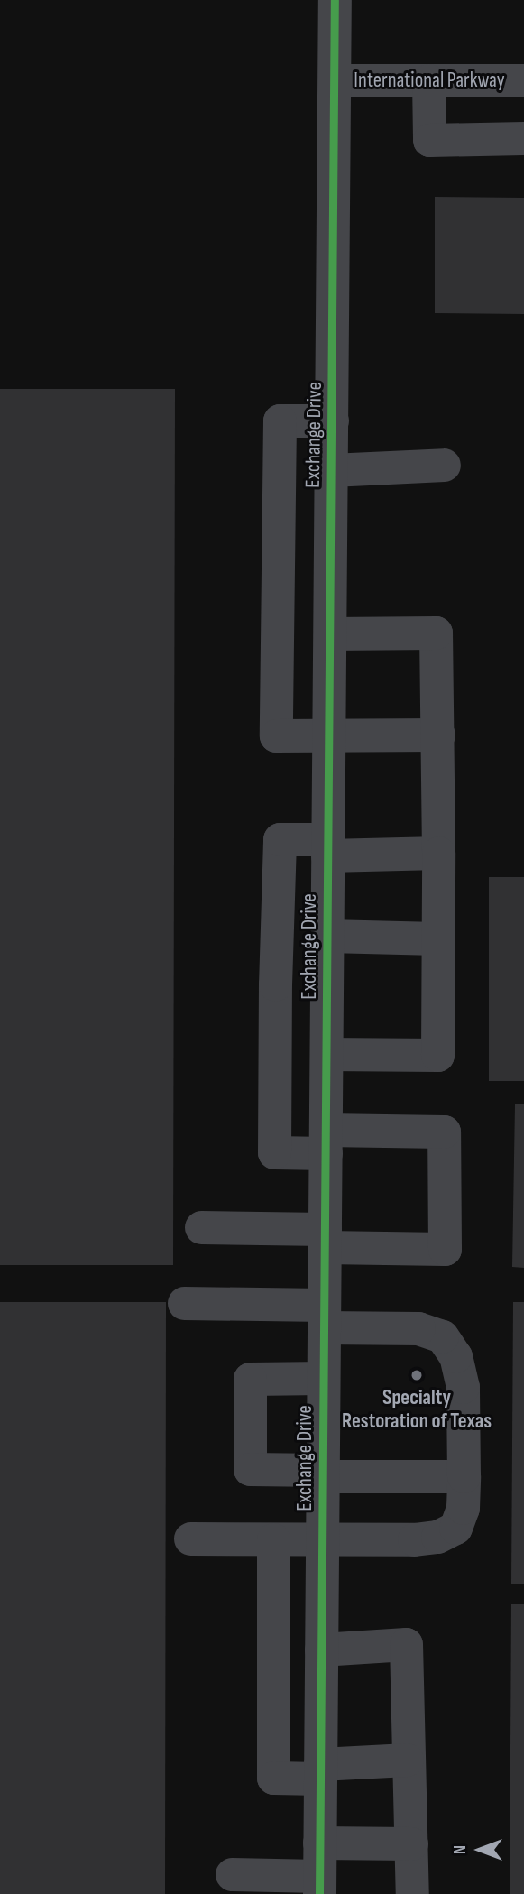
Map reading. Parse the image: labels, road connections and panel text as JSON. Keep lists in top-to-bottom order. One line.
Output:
{"streets":{"street":["International Parkway","Exchange Drive"]},"crossings":[["International Parkway","Exchange Drive"]],"places":["Specialty Restoration of Texas"],"north":"left"}
